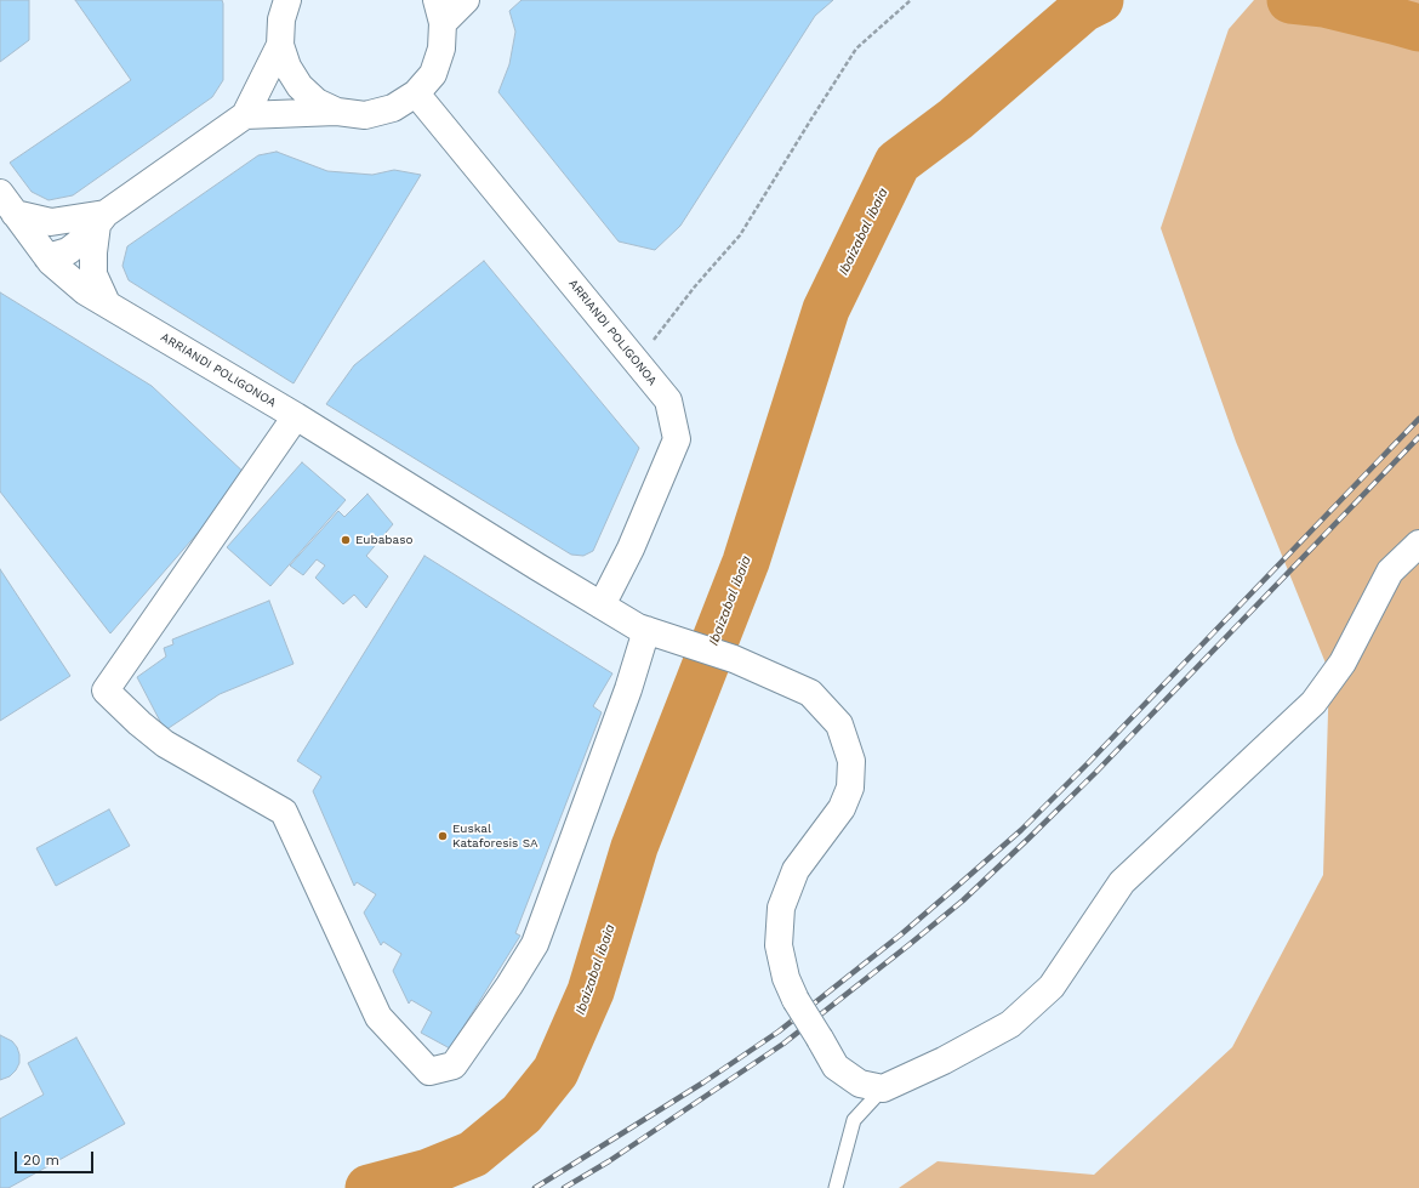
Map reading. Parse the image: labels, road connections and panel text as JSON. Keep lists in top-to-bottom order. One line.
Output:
{"streets":{"street":["ARRIANDI POLIGONOA"]},"water":["Ibaizabal ibaia"],"places":["Eubabaso","Euskal Kataforesis SA"],"scale_bar":"20 m"}
